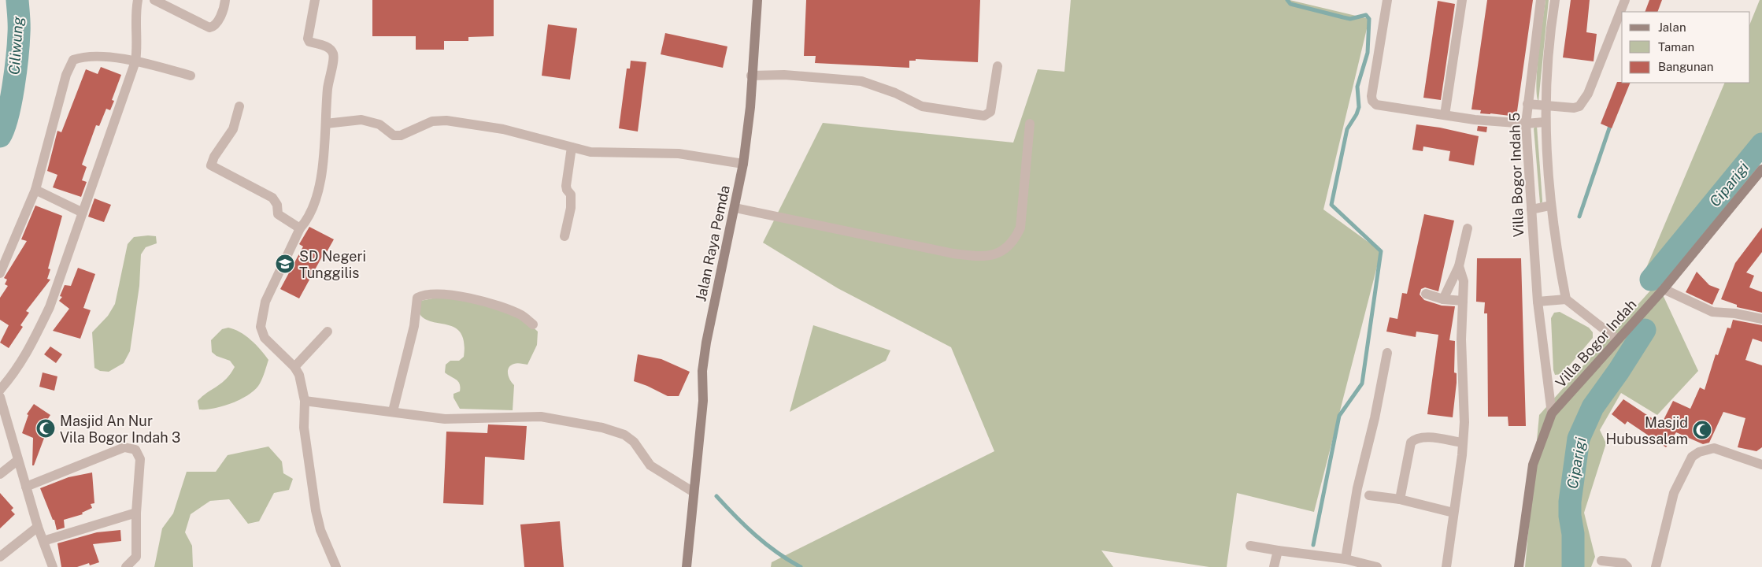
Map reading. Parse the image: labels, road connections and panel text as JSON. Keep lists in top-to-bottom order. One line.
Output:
{"streets":{"main road":["Jalan Raya Pemda","Villa Bogor Indah"],"street":["Villa Bogor Indah 5"]},"crossings":[["Villa Bogor Indah 5","Villa Bogor Indah"]],"water":["Ciliwung","Ciparigi"],"places":{"school or university":["SD Negeri Tunggilis"],"mosque":["Masjid An Nur Vila Bogor Indah 3","Masjid Hubussalam"]},"legend":["Jalan","Taman","Bangunan"]}
